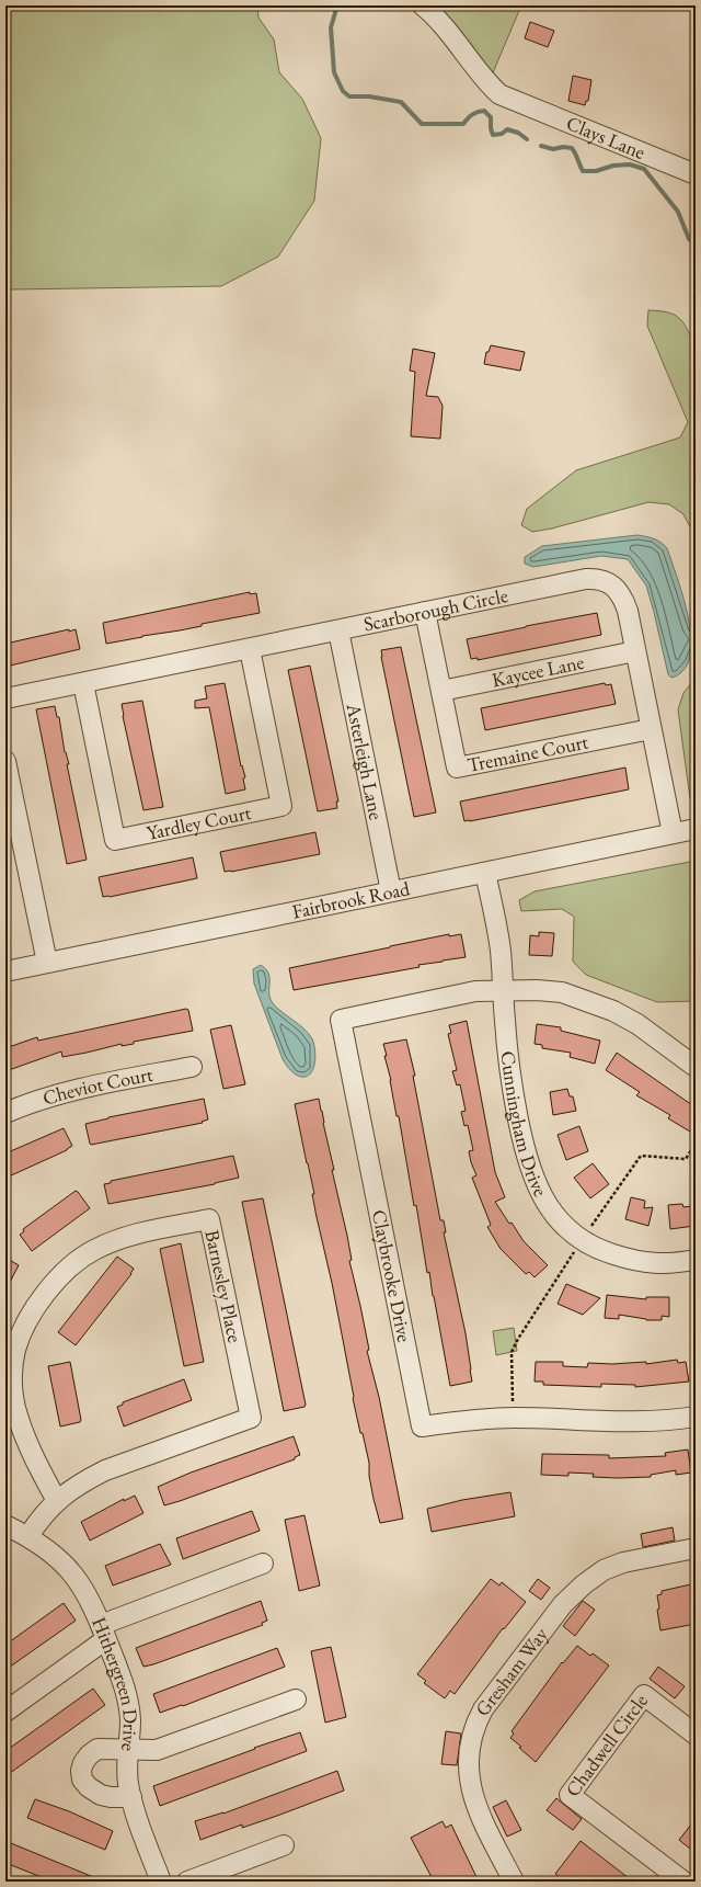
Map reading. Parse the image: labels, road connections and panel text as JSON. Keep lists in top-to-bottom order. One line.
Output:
{"streets":{"street":["Clays Lane","Scarborough Circle","Kaycee Lane","Tremaine Court","Asterleigh Lane","Yardley Court","Fairbrook Road","Cheviot Court","Cunningham Drive","Claybrooke Drive","Barnesley Place","Gresham Way","Hithergreen Drive","Chadwell Circle"]},"crossings":[["Scarborough Circle","Kaycee Lane"],["Scarborough Circle","Tremaine Court"],["Scarborough Circle","Asterleigh Lane"],["Scarborough Circle","Yardley Court"],["Scarborough Circle","Fairbrook Road"],["Kaycee Lane","Tremaine Court"],["Asterleigh Lane","Fairbrook Road"],["Fairbrook Road","Cunningham Drive"],["Cunningham Drive","Claybrooke Drive"],["Barnesley Place","Hithergreen Drive"]]}
